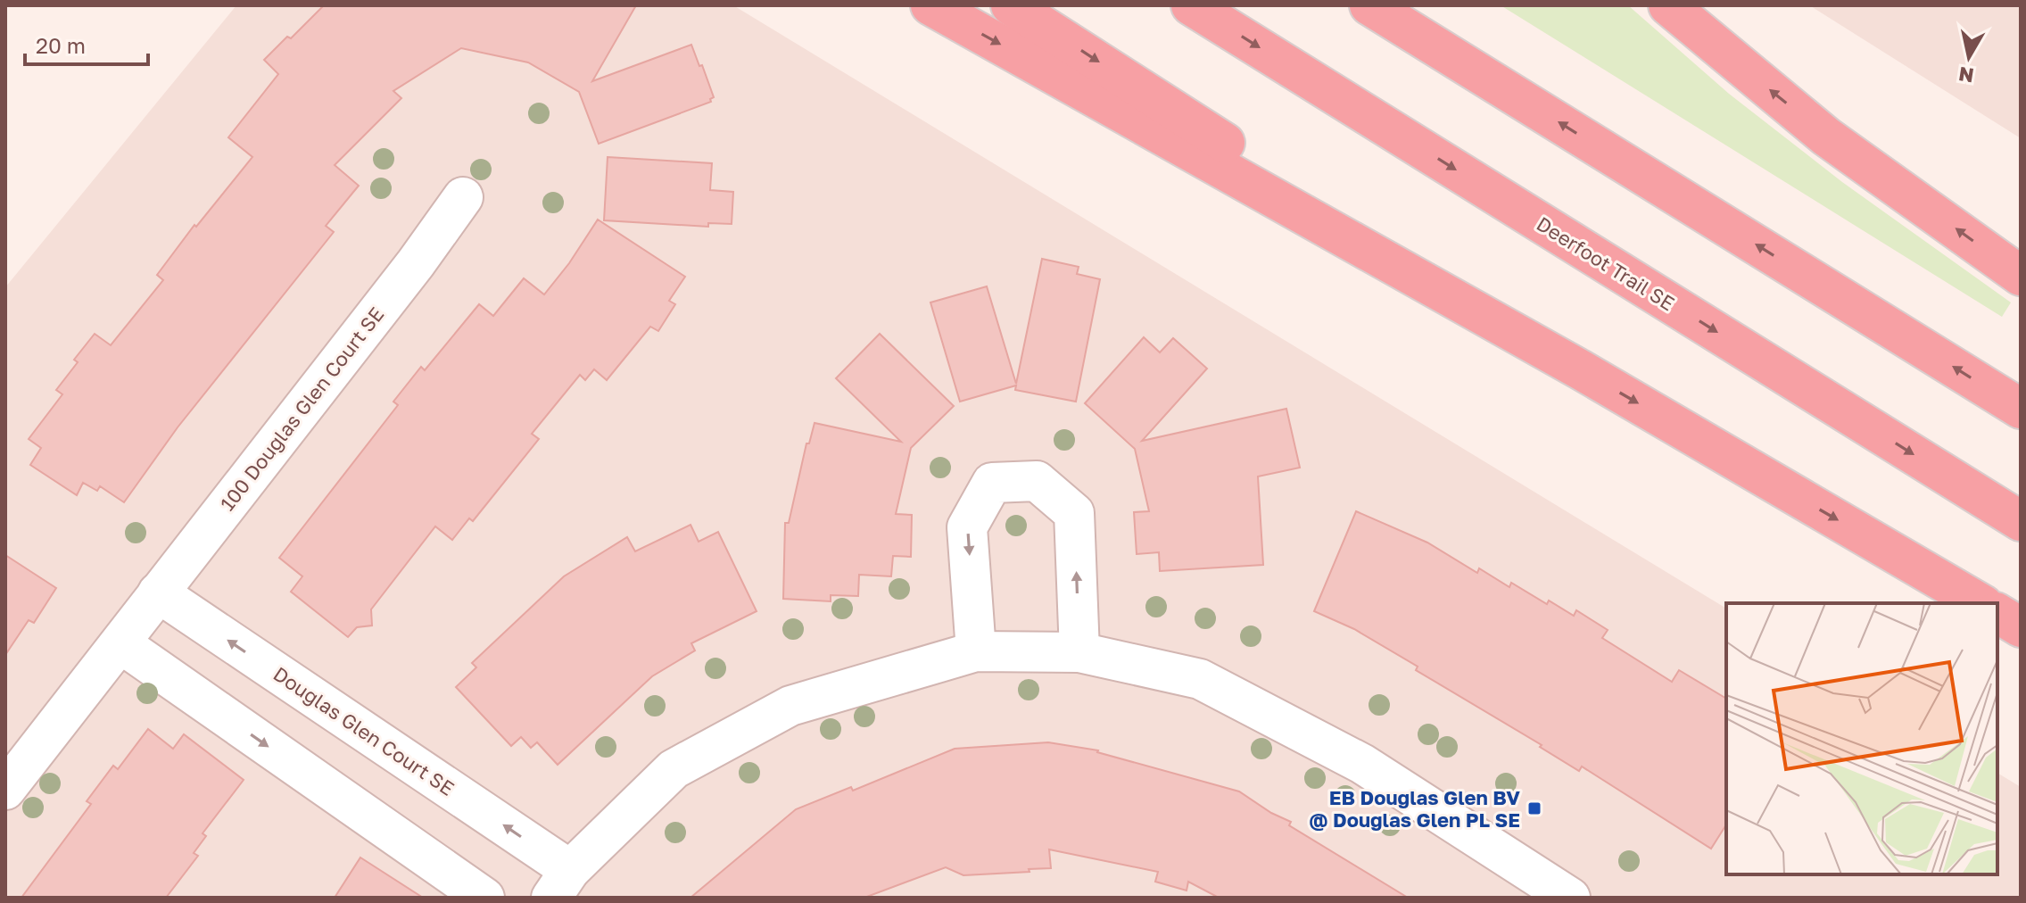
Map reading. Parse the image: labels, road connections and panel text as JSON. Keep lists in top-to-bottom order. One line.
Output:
{"streets":{"highway":["Deerfoot Trail SE"],"street":["100 Douglas Glen Court SE","Douglas Glen Court SE"]},"crossings":[["100 Douglas Glen Court SE","Douglas Glen Court SE"]],"places":{"transit":["EB Douglas Glen BV @ Douglas Glen PL SE"]},"scale_bar":"20 m","north":"bottom"}
